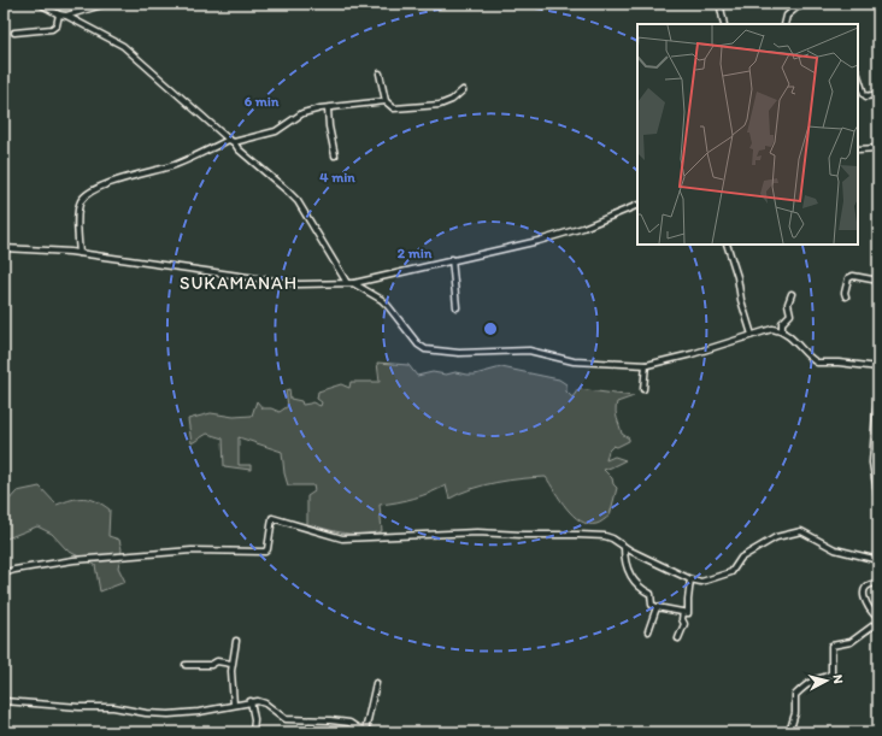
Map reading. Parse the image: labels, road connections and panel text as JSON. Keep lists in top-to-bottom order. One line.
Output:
{"districts":["SUKAMANAH"],"north":"right","rings":["6 min","4 min","2 min"]}
